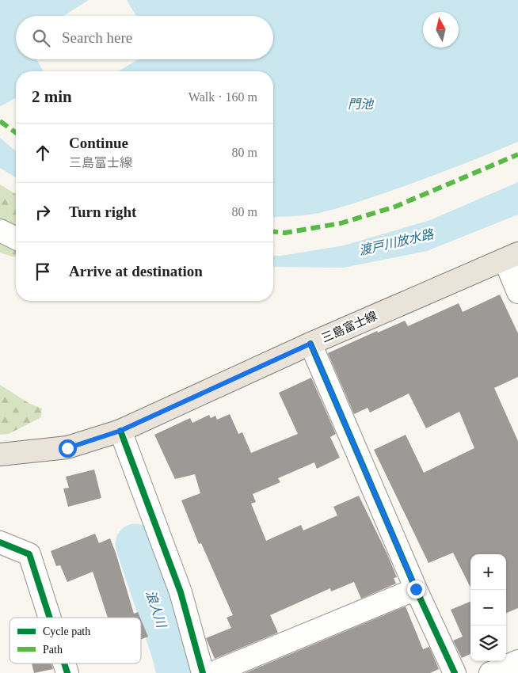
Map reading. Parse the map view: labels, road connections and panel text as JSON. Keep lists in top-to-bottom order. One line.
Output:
{"streets":{"main road":["三島富士線"]},"water":["門池","渡戸川放水路","浪人川"],"legend":["Cycle path","Path"],"north":"top","page":{"search":"Search here","heading":["2 min","Walk · 160 m"],"list":[["Continue","三島富士線","80 m"],["Turn right","80 m"],"Arrive at destination"],"map_buttons":["+","−"]}}
